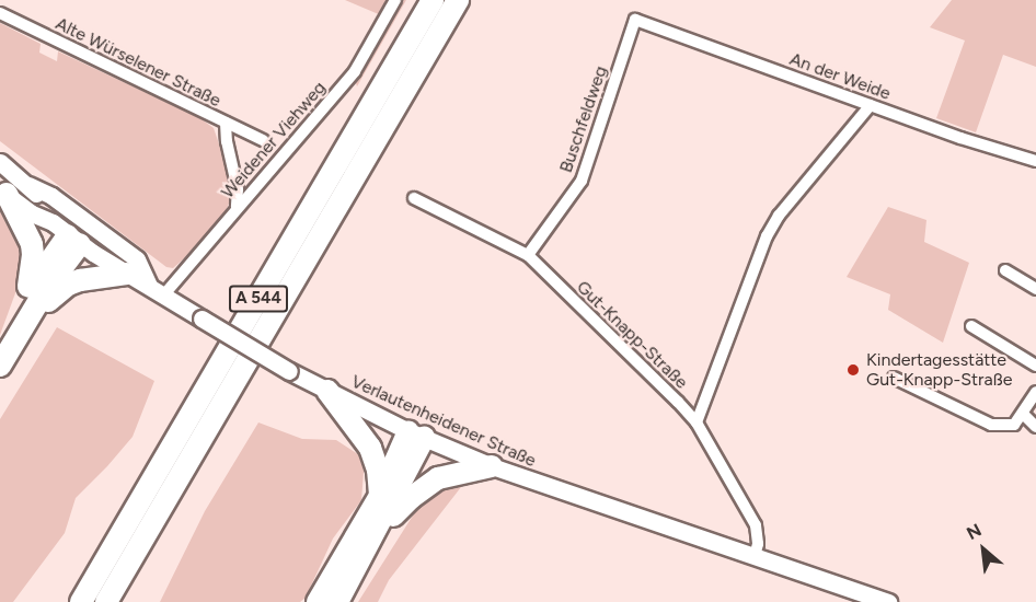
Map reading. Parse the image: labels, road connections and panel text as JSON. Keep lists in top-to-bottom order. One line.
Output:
{"streets":{"highway":["A 544"],"main road":["Verlautenheidener Straße"],"street":["Alte Würselener Straße","An der Weide","Buschfeldweg","Weidener Viehweg","Gut-Knapp-Straße"]},"crossings":[["Alte Würselener Straße","Weidener Viehweg"],["An der Weide","Buschfeldweg"],["Buschfeldweg","Gut-Knapp-Straße"],["Weidener Viehweg","Verlautenheidener Straße"],["Gut-Knapp-Straße","Verlautenheidener Straße"]],"places":["Kindertagesstätte Gut-Knapp-Straße"],"north":"top left"}
